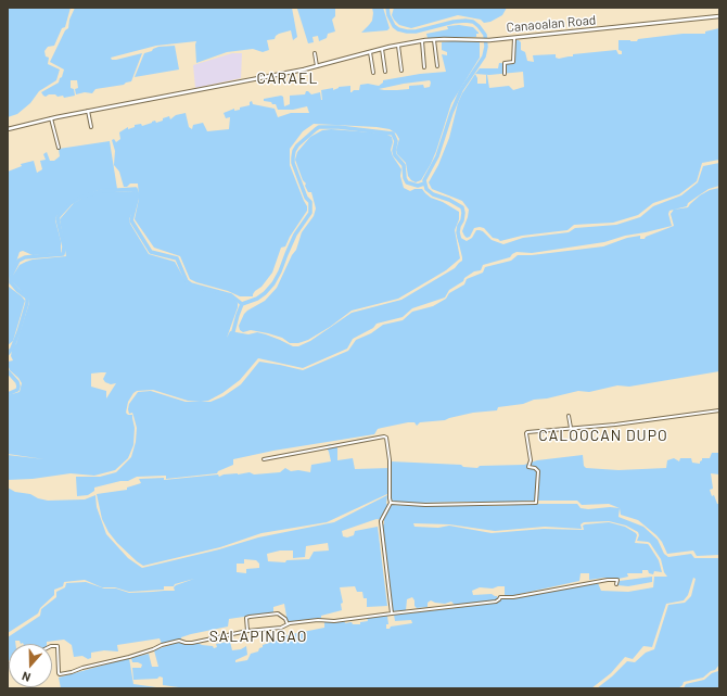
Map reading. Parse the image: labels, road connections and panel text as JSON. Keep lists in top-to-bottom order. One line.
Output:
{"streets":{"street":["Canaoalan Road"]},"districts":["CARAEL","CALOOCAN DUPO","SALAPINGAO"],"north":"bottom"}
